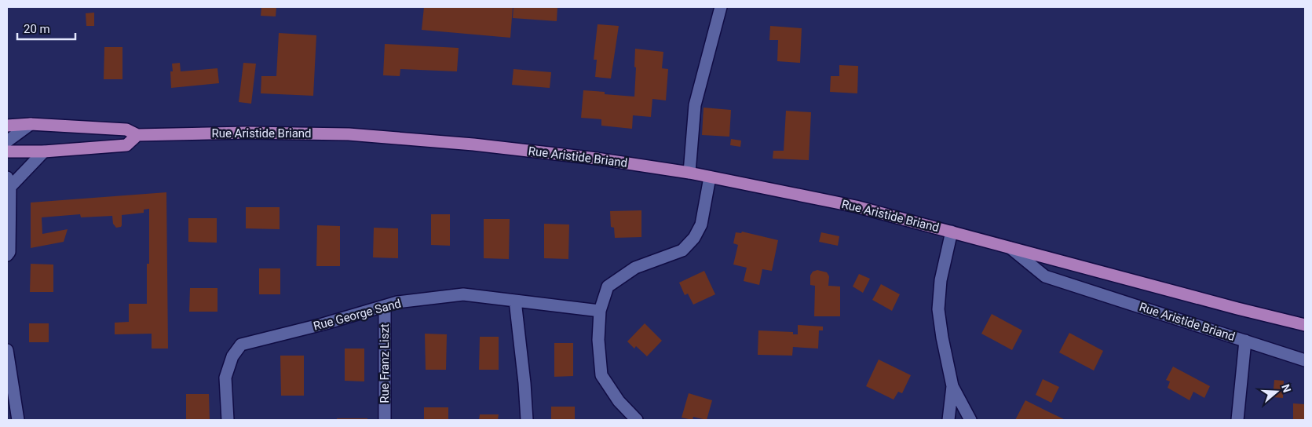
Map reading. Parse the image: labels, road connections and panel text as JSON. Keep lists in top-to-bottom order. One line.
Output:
{"streets":{"main road":["Rue Aristide Briand"],"street":["Rue George Sand","Rue Franz Liszt"]},"crossings":[["Rue George Sand","Rue Franz Liszt"]],"scale_bar":"20 m","north":"right"}
